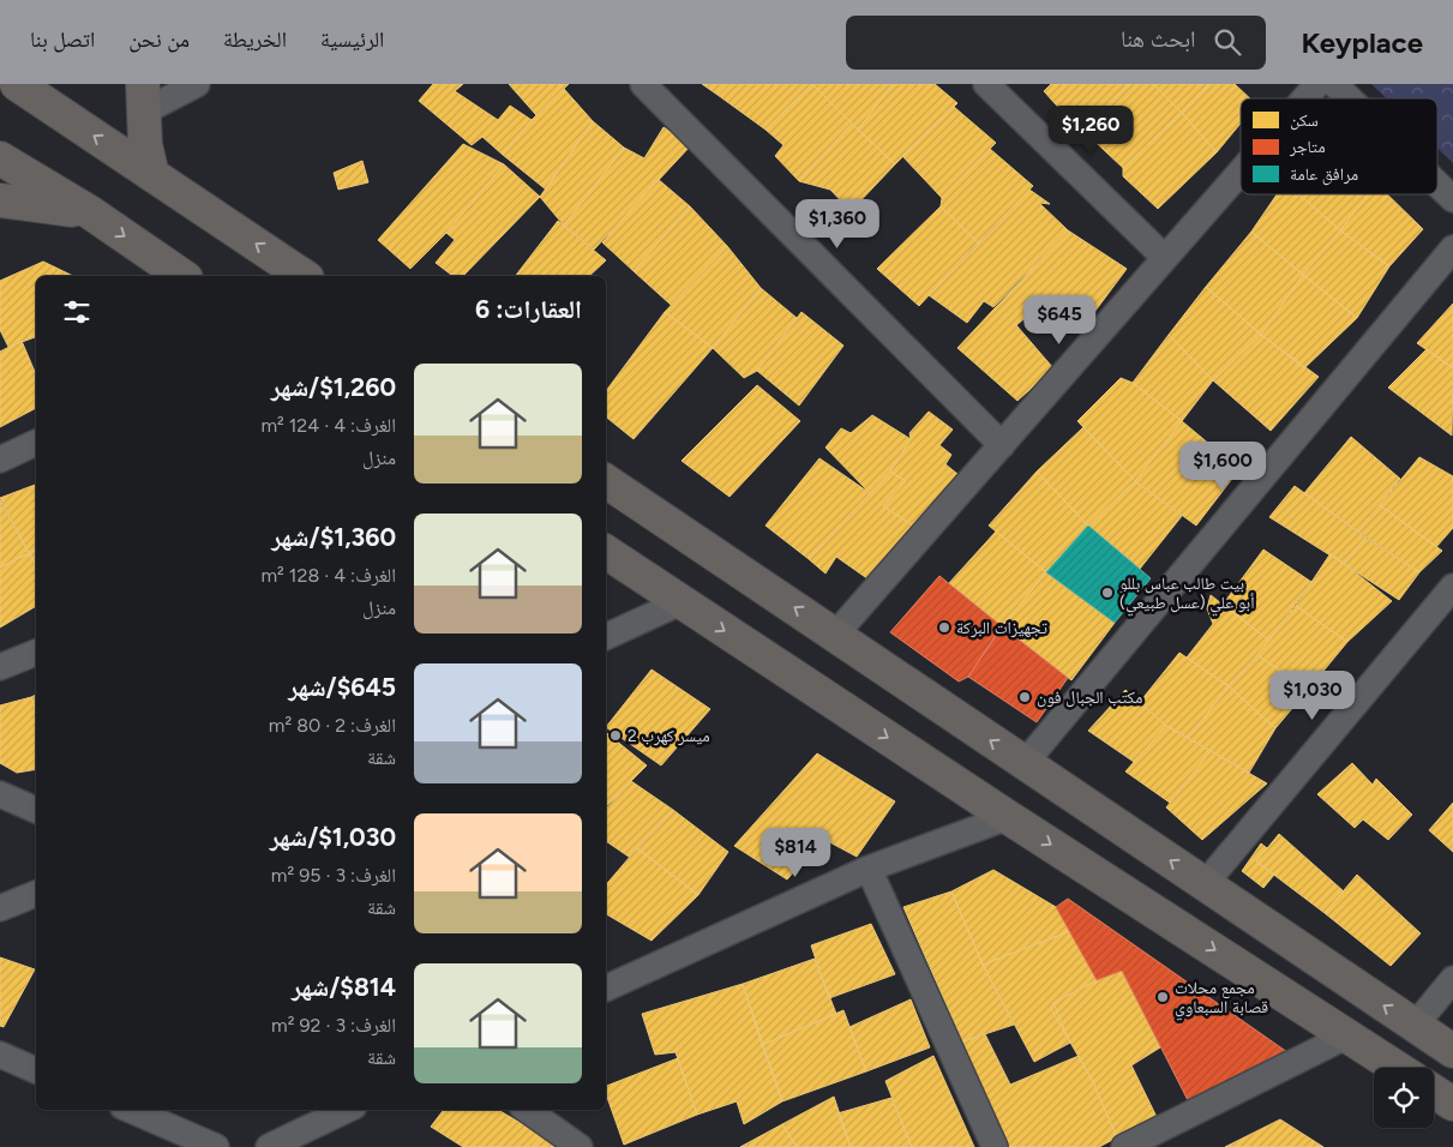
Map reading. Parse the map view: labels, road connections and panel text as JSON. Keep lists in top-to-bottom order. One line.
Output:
{"places":["بيت طالب عباس بللو أبو علي (عسل طبيعي)","تجهيزات البركة","مكتب الجبال فون","ميسر كهرب 2","مجمع محلات قصابة السبعاوي"],"legend":["سكن","متاجر","مرافق عامة"],"page":{"header":"Keyplace","search":"ابحث هنا","nav":["الرئيسية","الخريطة","من نحن","اتصل بنا"],"price":["$1,260","$1,360","$645","$1,600","$1,030","$814"],"heading":"العقارات: 6","list":[{"name":"$1,260/شهر","note":"الغرف: 4 · 124 m² · منزل"},{"name":"$1,360/شهر","note":"الغرف: 4 · 128 m² · منزل"},{"name":"$645/شهر","note":"الغرف: 2 · 80 m² · شقة"},{"name":"$1,030/شهر","note":"الغرف: 3 · 95 m² · شقة"},{"name":"$814/شهر","note":"الغرف: 3 · 92 m² · شقة"}]}}
